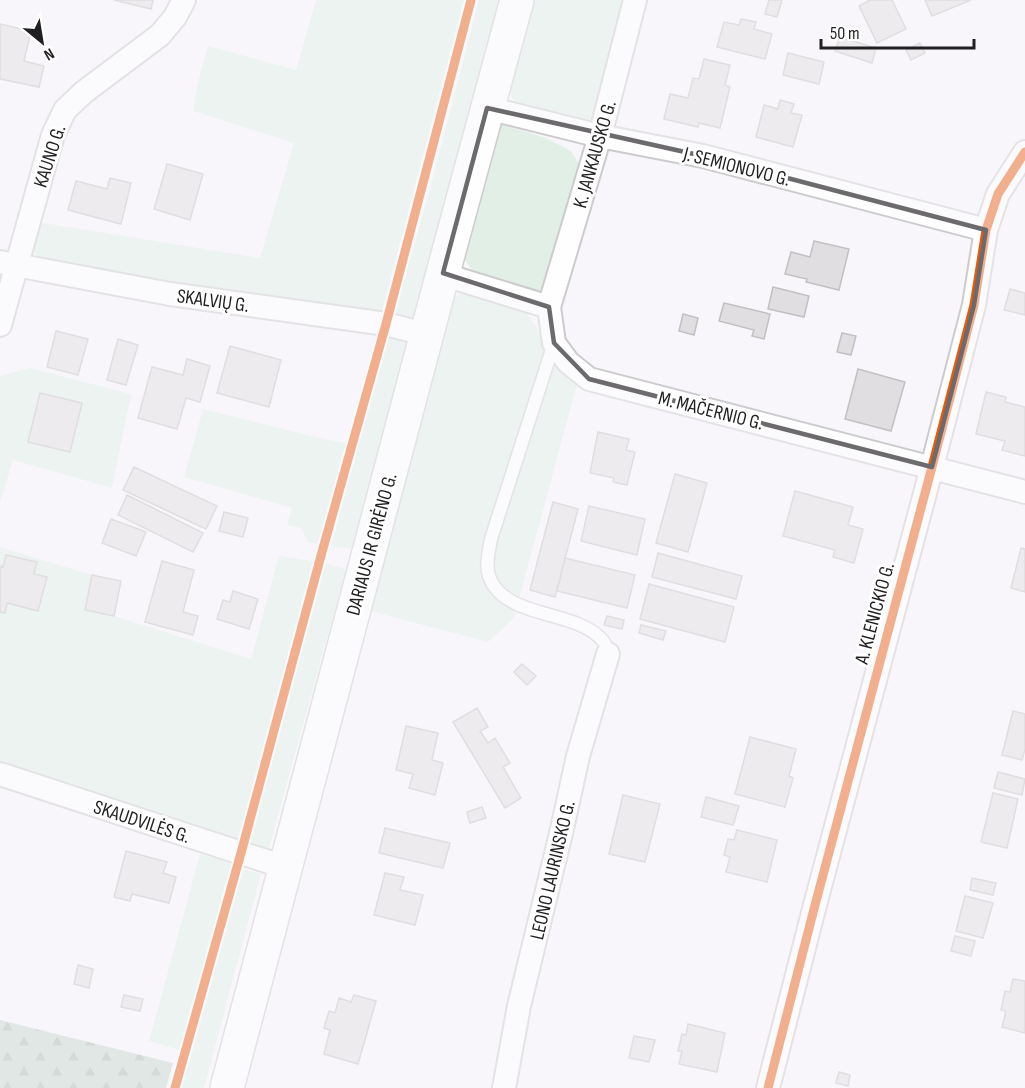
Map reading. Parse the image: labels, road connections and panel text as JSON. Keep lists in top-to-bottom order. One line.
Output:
{"streets":{"highway":["DARIAUS IR GIRĖNO G."],"street":["K. JANKAUSKO G.","KAUNO G.","J. SEMIONOVO G.","SKALVIŲ G.","M. MAČERNIO G.","A. KLENICKIO G.","SKAUDVILĖS G.","LEONO LAURINSKO G."]},"crossings":[["K. JANKAUSKO G.","J. SEMIONOVO G."],["KAUNO G.","SKALVIŲ G."],["J. SEMIONOVO G.","DARIAUS IR GIRĖNO G."],["J. SEMIONOVO G.","A. KLENICKIO G."],["SKALVIŲ G.","DARIAUS IR GIRĖNO G."],["M. MAČERNIO G.","A. KLENICKIO G."],["DARIAUS IR GIRĖNO G.","SKAUDVILĖS G."]],"scale_bar":"50 m","north":"bottom right"}
